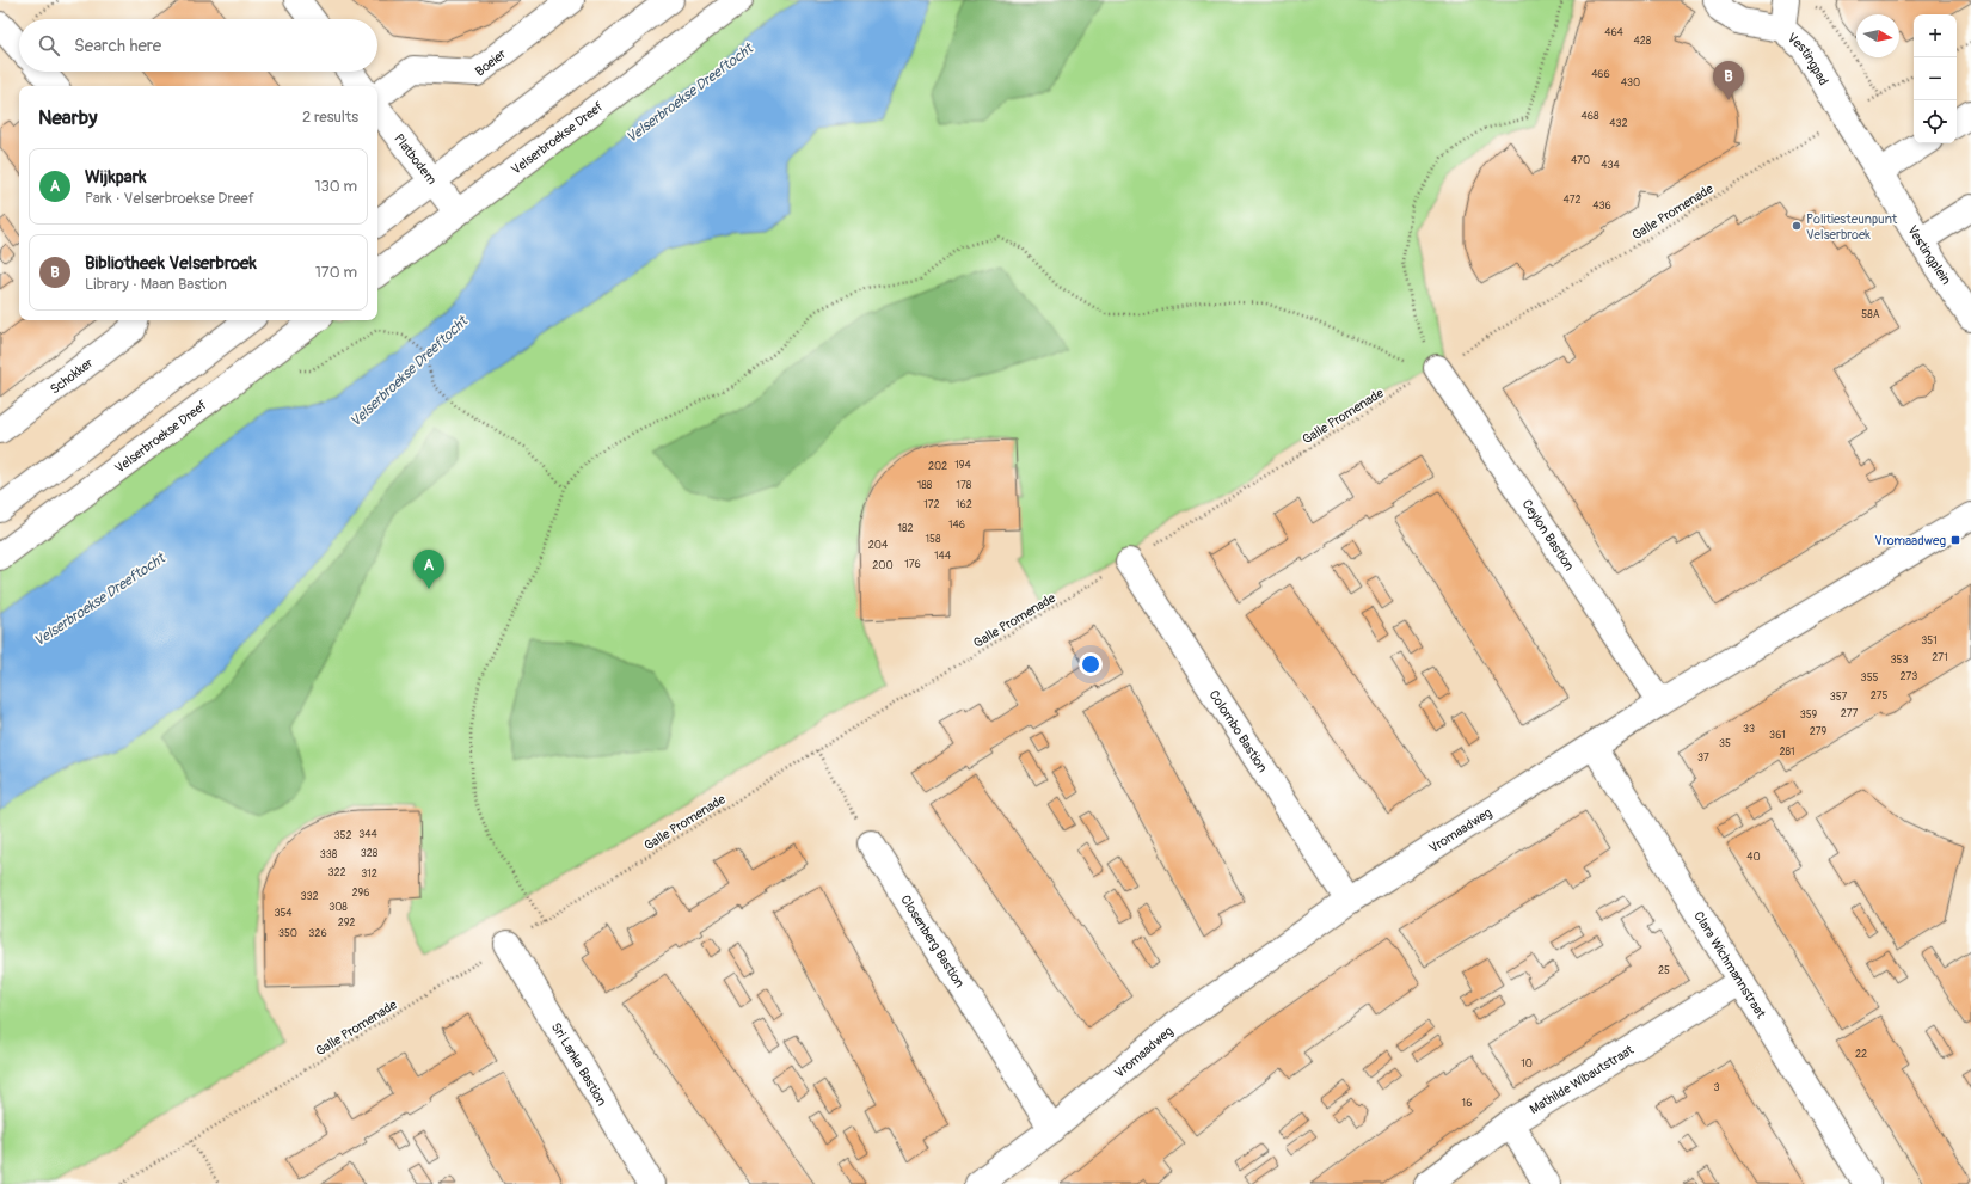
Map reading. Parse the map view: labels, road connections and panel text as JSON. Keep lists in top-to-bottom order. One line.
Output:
{"streets":{"street":["Boeier","Vestingpad","Velserbroekse Dreef","Platbodem","Vestingplein","Schokker","Ceylon Bastion","Colombo Bastion","Vromaadweg","Closenberg Bastion","Clara Wichmannstraat","Sri Lanka Bastion","Mathilde Wibautstraat"],"path":["Galle Promenade"]},"crossings":[["Vestingpad","Galle Promenade"],["Vestingpad","Vestingplein"],["Velserbroekse Dreef","Platbodem"],["Galle Promenade","Vestingplein"],["Galle Promenade","Ceylon Bastion"],["Galle Promenade","Colombo Bastion"],["Galle Promenade","Sri Lanka Bastion"],["Ceylon Bastion","Vromaadweg"],["Colombo Bastion","Vromaadweg"],["Vromaadweg","Closenberg Bastion"],["Vromaadweg","Clara Wichmannstraat"],["Clara Wichmannstraat","Mathilde Wibautstraat"]],"water":["Velserbroekse Dreeftocht"],"places":{"other":["Politiesteunpunt Velserbroek"],"transit":["Vromaadweg"]},"house_numbers":["464","428","466","430","468","432","470","434","472","436","58A","194","202","188","178","172","162","146","182","158","204","144","176","200","351","271","353","273","355","275","357","277","359","33","279","361","35","281","37","344","352","328","338","40","322","312","296","332","308","354","292","350","326","25","22","10","3","16"],"north":"right","page":{"map_buttons":["+","−"],"search":"Search here","pins":["B","A"],"heading":["Nearby","2 results"],"list":[{"mark":"A","name":"Wijkpark","note":"Park · Velserbroekse Dreef","value":"130 m"},{"mark":"B","name":"Bibliotheek Velserbroek","note":"Library · Maan Bastion","value":"170 m"}]}}
